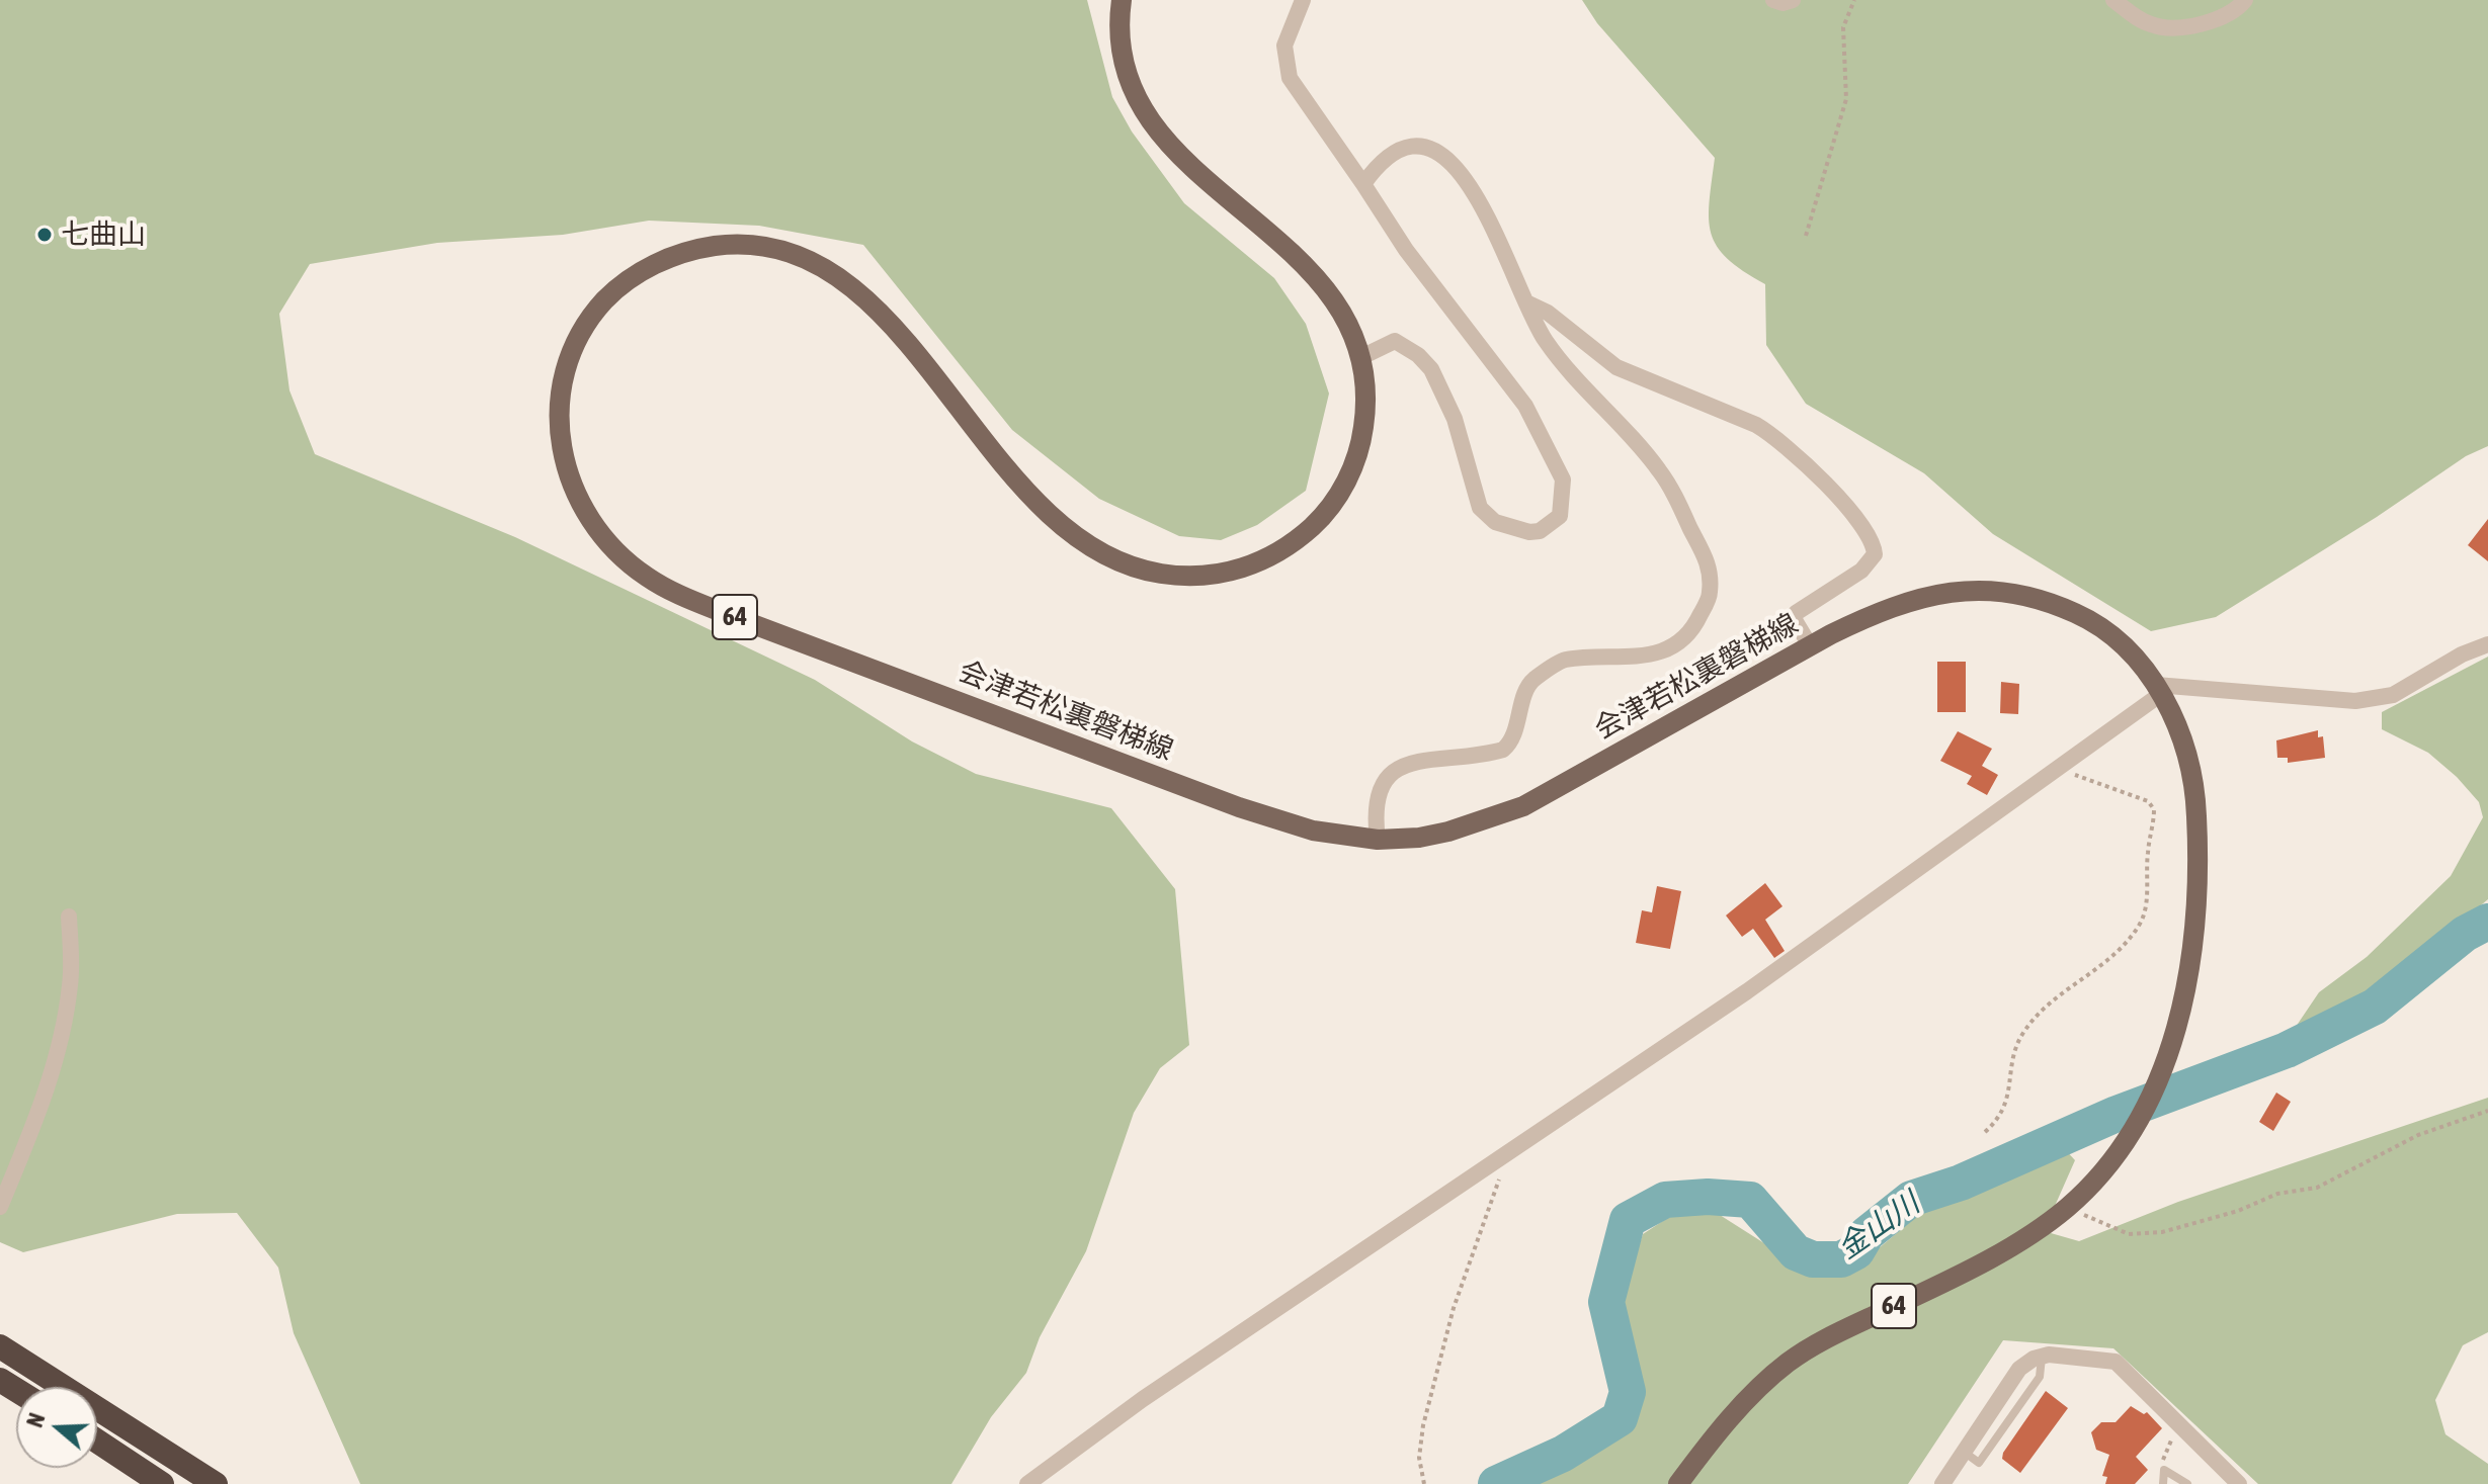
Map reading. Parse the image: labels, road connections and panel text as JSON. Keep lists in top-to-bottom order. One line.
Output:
{"streets":{"main road":["64","会津若松裏磐梯線"]},"water":["金山川"],"places":["七曲山"],"north":"left"}
